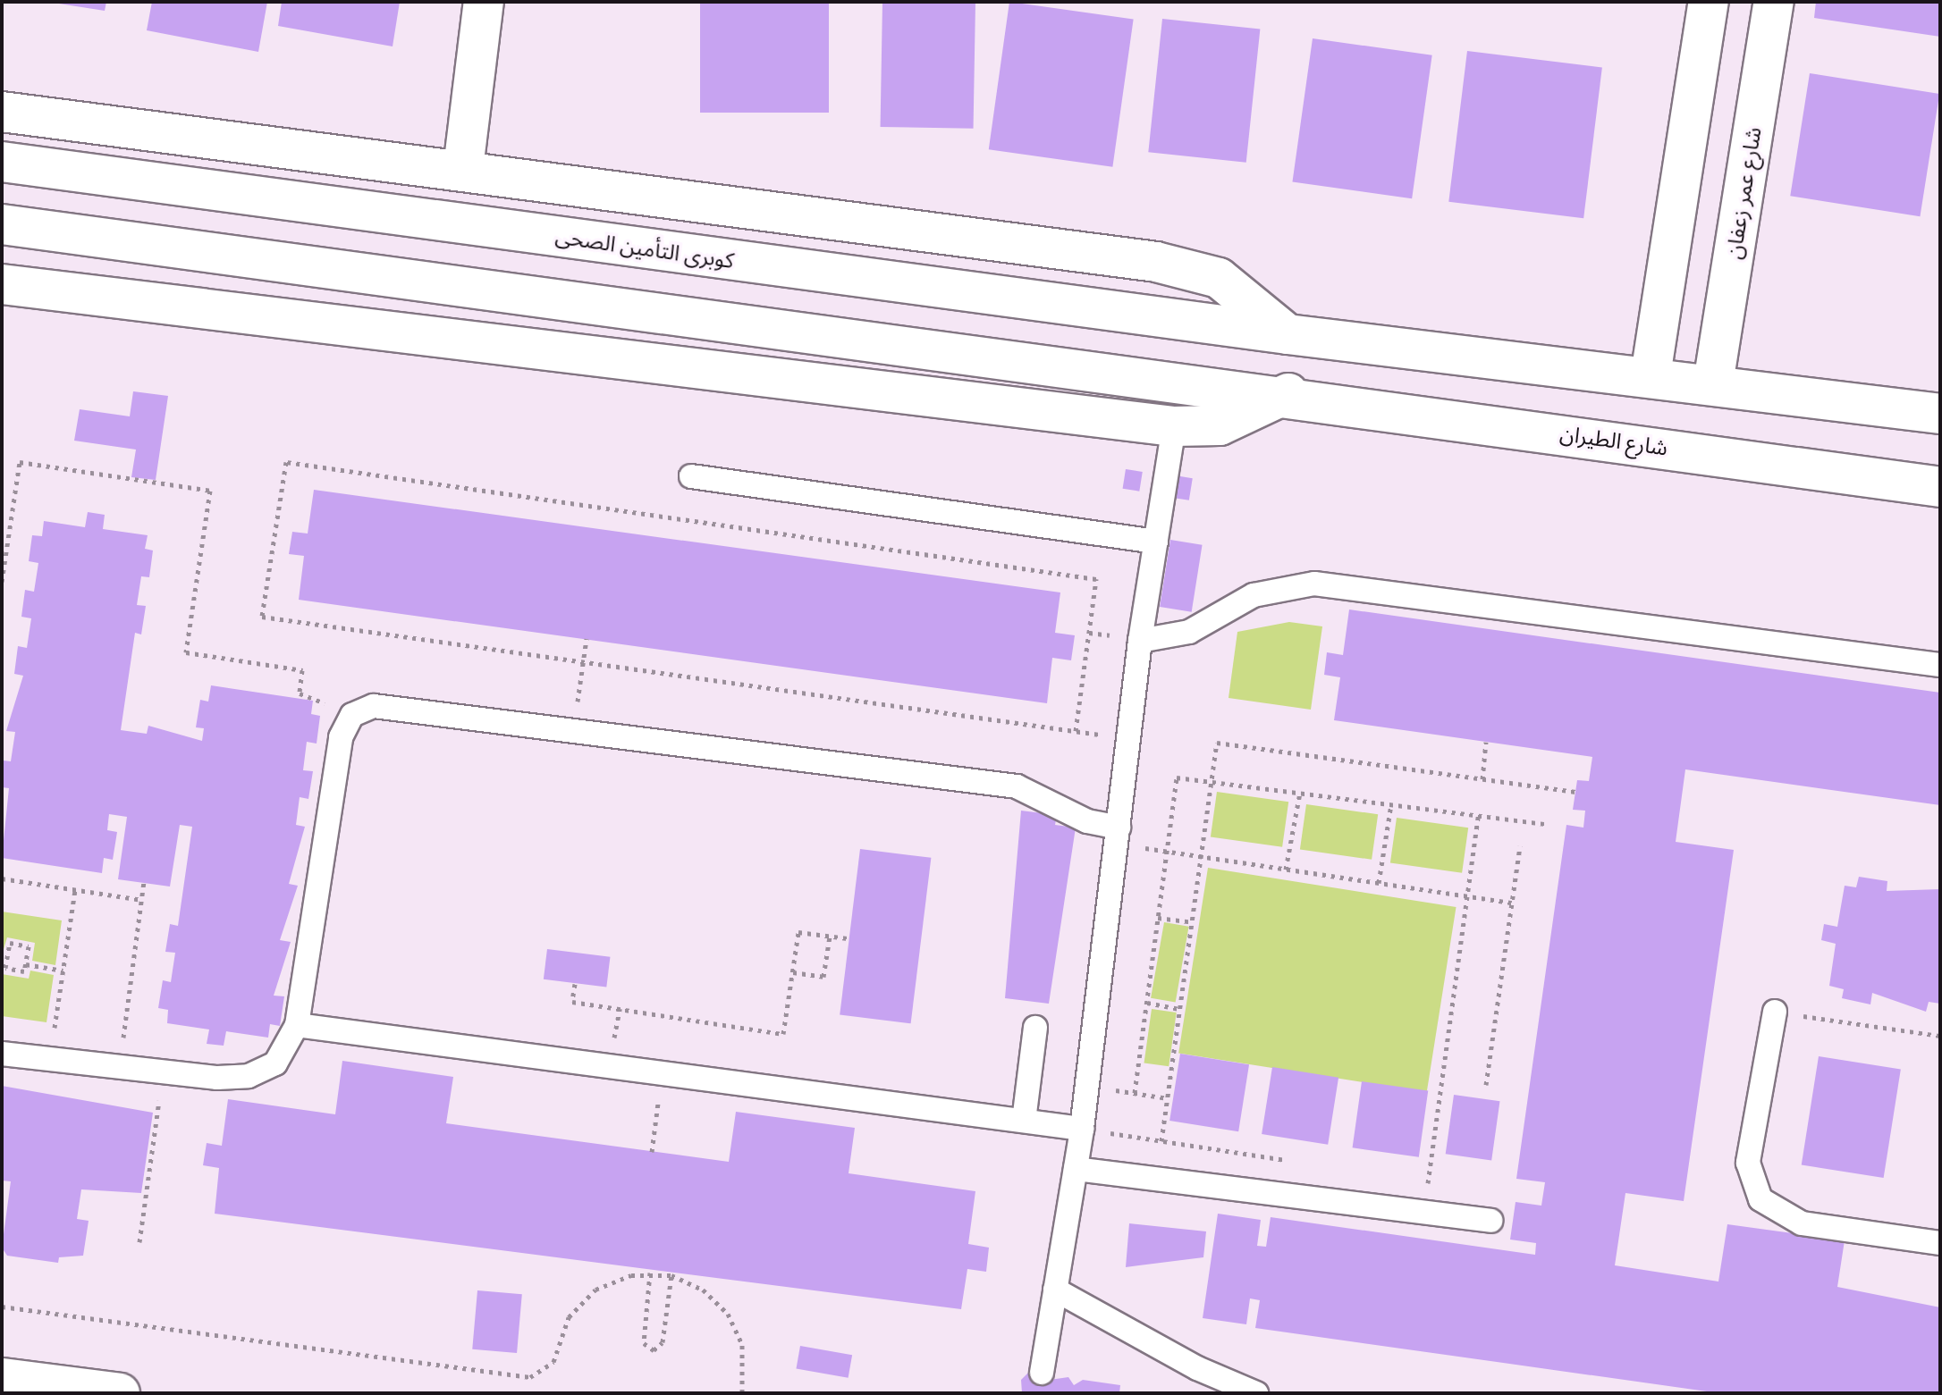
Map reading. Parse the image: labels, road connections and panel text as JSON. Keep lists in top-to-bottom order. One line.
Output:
{"streets":{"main road":["شارع عمر زعفان","كوبرى التأمين الصحى","شارع الطيران"]}}
